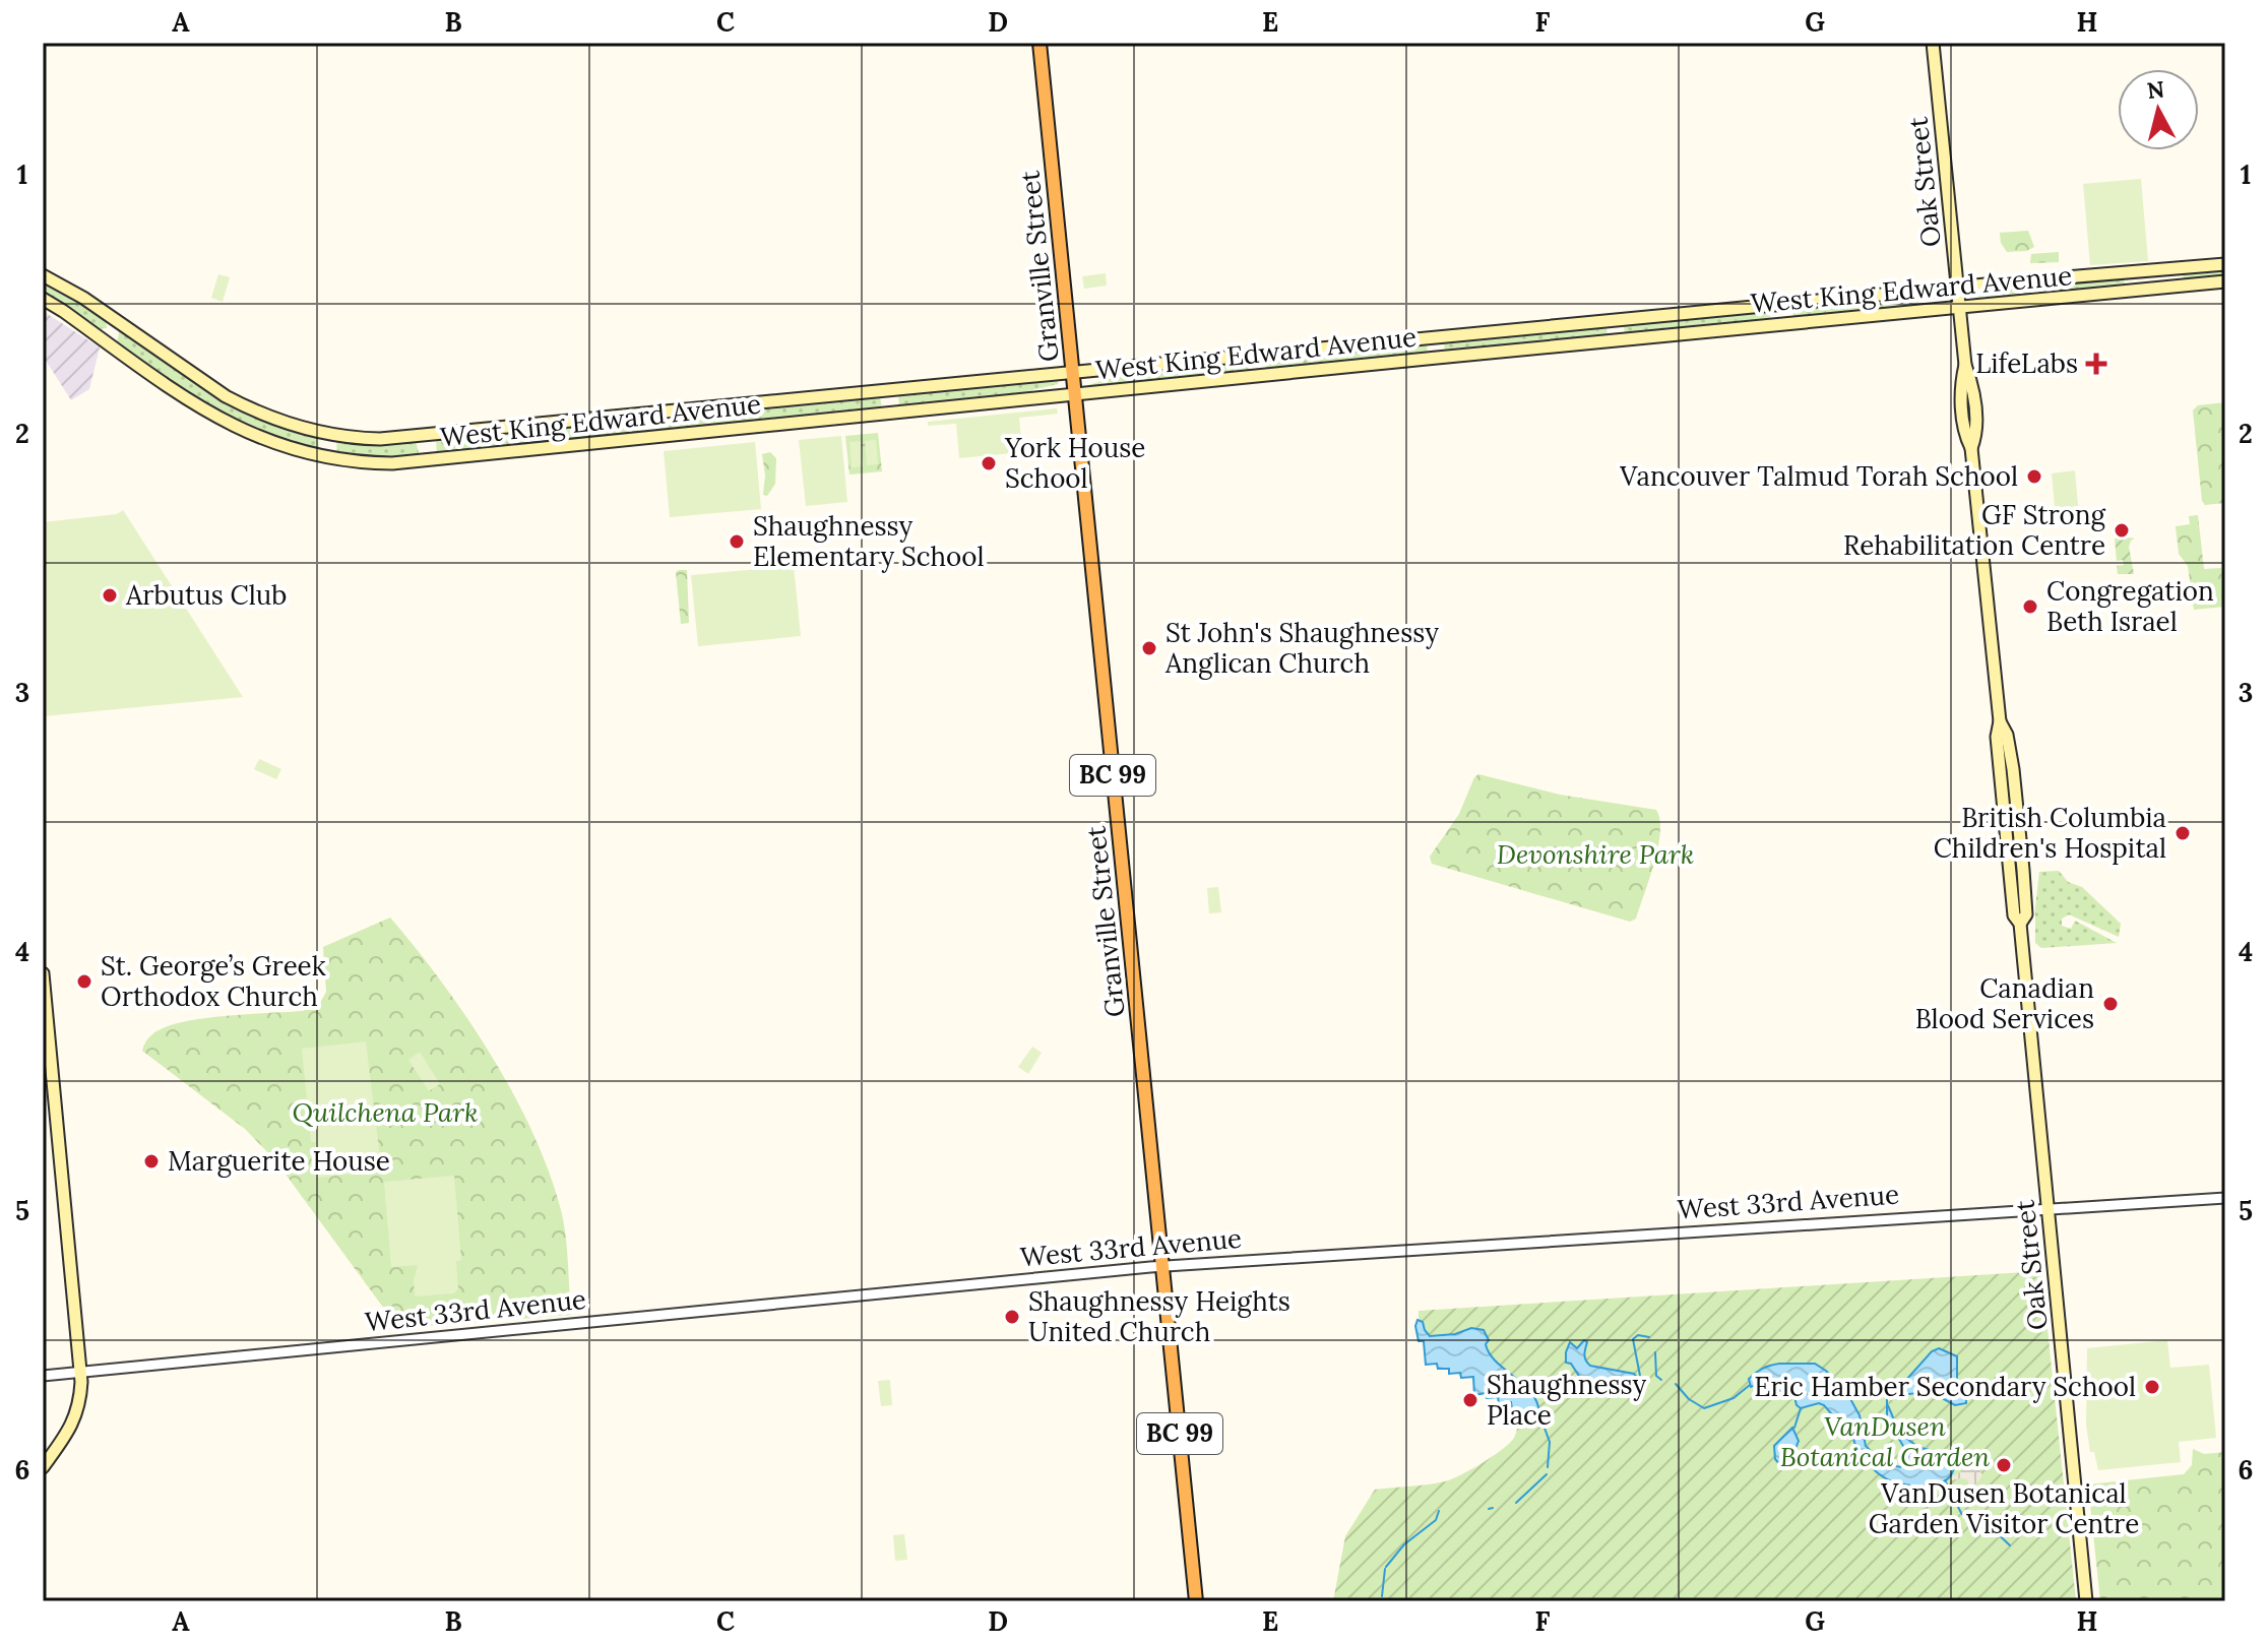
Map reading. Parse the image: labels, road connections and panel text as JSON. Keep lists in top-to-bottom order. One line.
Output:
{"streets":{"highway":["Granville Street","BC 99"],"main road":["Oak Street","West King Edward Avenue"],"street":["West 33rd Avenue"]},"crossings":[["Oak Street","West King Edward Avenue"],["Oak Street","West 33rd Avenue"],["Granville Street","West King Edward Avenue"],["Granville Street","West 33rd Avenue"]],"parks":["Devonshire Park","Quilchena Park","VanDusen Botanical Garden"],"places":{"health":["LifeLabs"],"other":["York House School","Vancouver Talmud Torah School","GF Strong Rehabilitation Centre","Shaughnessy Elementary School","Arbutus Club","Congregation Beth Israel","St John's Shaughnessy Anglican Church","British Columbia Children's Hospital","St. George’s Greek Orthodox Church","Canadian Blood Services","Marguerite House","Shaughnessy Heights United Church","Eric Hamber Secondary School","Shaughnessy Place","VanDusen Botanical Garden Visitor Centre"]},"north":"top","grid":{"columns":["A","B","C","D","E","F","G","H"],"rows":["1","2","3","4","5","6"]}}
